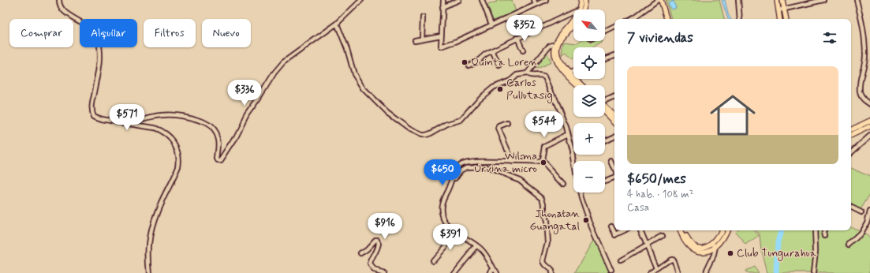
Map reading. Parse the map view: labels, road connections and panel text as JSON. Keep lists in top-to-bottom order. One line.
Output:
{"places":["Quinta Loren","Carlos Pullutasig","Wilma Urvina micro","Jhonatan Guangatal","Club Tungurahua"],"north":"top left","page":{"map_buttons":["+","−"],"price":["$352","$336","$571","$544","$650","$916","$391"],"chip":["Comprar","Alquilar","Filtros","Nuevo"],"heading":"7 viviendas","list":[{"name":"$650/mes","note":"4 hab. · 108 m² · Casa"}]}}
